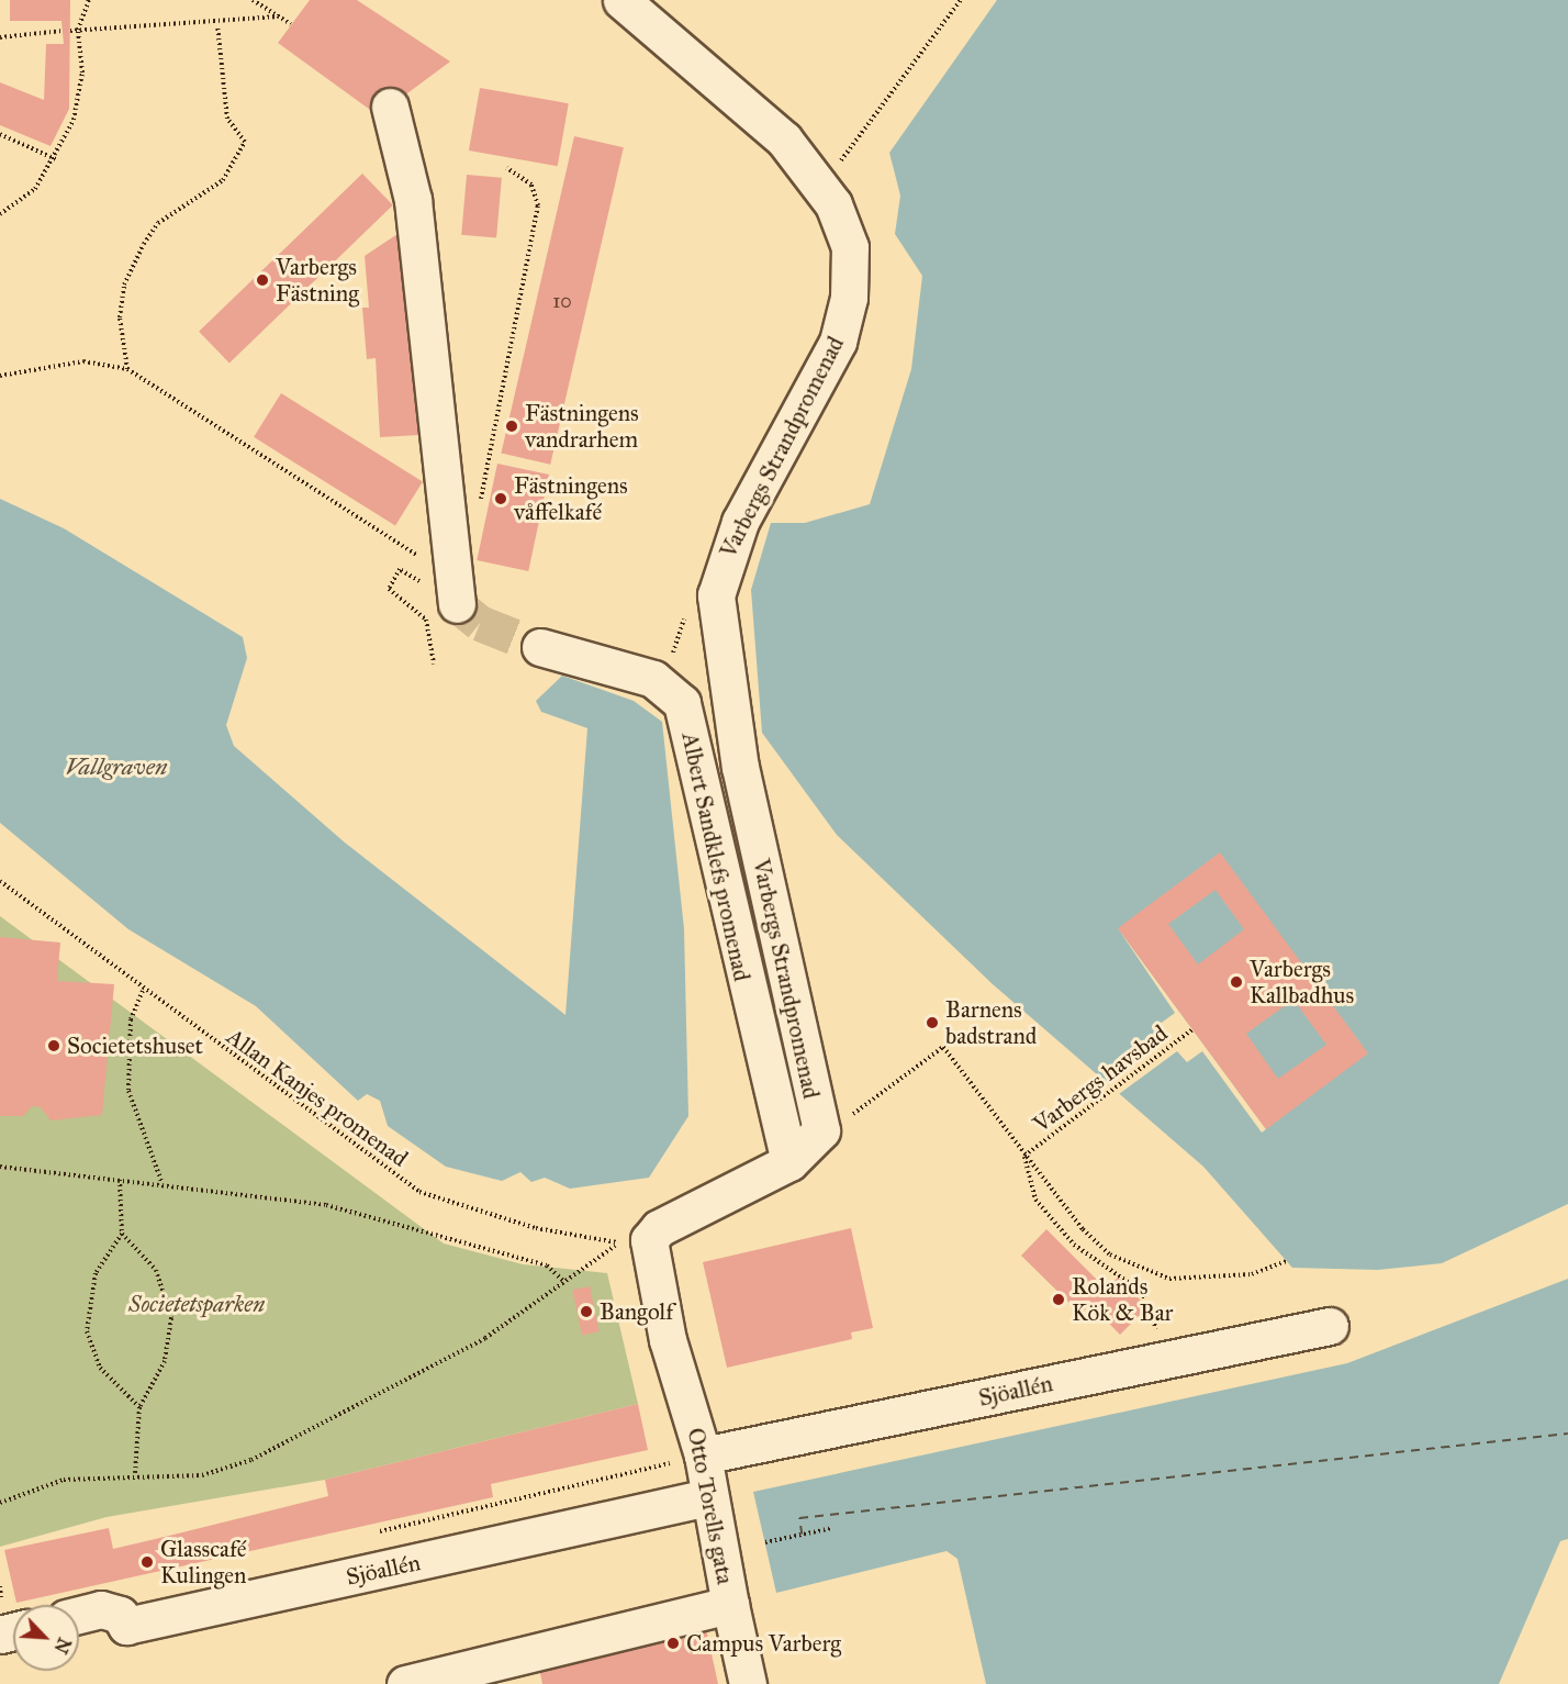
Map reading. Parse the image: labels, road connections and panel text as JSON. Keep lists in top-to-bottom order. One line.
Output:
{"streets":{"street":["Varbergs Strandpromenad","Albert Sandklefs promenad","Sjöallén","Otto Torells gata"],"path":["Varbergs havsbad","Allan Kanjes promenad"]},"crossings":[["Varbergs Strandpromenad","Albert Sandklefs promenad"],["Allan Kanjes promenad","Otto Torells gata"],["Sjöallén","Otto Torells gata"]],"water":["Vallgraven"],"parks":["Societetsparken"],"places":["Varbergs Fästning","Fästningens vandrarhem","Fästningens våffelkafé","Varbergs Kallbadhus","Barnens badstrand","Societetshuset","Rolands Kök & Bar","Bangolf","Glasscafé Kulingen","Campus Varberg"],"house_numbers":["10"],"north":"bottom right"}
